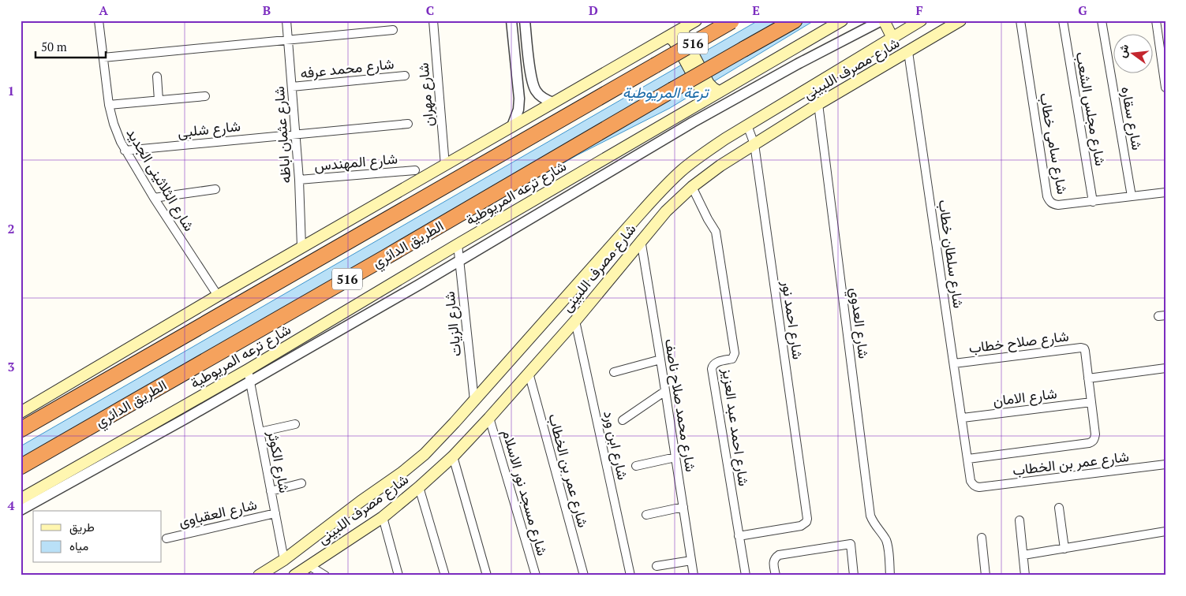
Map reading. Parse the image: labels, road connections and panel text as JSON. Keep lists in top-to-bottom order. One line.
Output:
{"streets":{"highway":["516","الطريق الدائري"],"main road":["شارع مصرف اللبينى","شارع ترعه المريوطية"],"street":["شارع محمد عرفه","شارع مهران","شارع مجلس الشعب","شارع سقاره","شارع شلبى","شارع عثمان اباظه","شارع سامى خطاب","شارع المهندس","شارع الثلاثينى الجديد","شارع سلطان خطاب","شارع احمد نور","شارع العدوي","شارع الزيات","شارع صلاح خطاب","شارع الامان","شارع محمد صلاح ناصف","شارع احمد عبد العزيز","شارع ابن ورد","شارع الكوثر","شارع عمر بن الخطاب","شارع مسجد نور الاسلام","شارع العقباوى"]},"crossings":[["شارع محمد عرفه","شارع عثمان اباظه"],["شارع مصرف اللبينى","شارع سلطان خطاب"],["شارع مصرف اللبينى","شارع احمد نور"],["شارع مصرف اللبينى","شارع العدوي"],["شارع مصرف اللبينى","شارع الزيات"],["شارع مصرف اللبينى","شارع محمد صلاح ناصف"],["شارع مصرف اللبينى","شارع احمد عبد العزيز"],["شارع مصرف اللبينى","شارع ابن ورد"],["شارع مصرف اللبينى","شارع الكوثر"],["شارع مصرف اللبينى","شارع عمر بن الخطاب"],["شارع مصرف اللبينى","شارع مسجد نور الاسلام"],["شارع مجلس الشعب","شارع سامى خطاب"],["شارع سقاره","شارع سامى خطاب"],["شارع شلبى","شارع عثمان اباظه"],["شارع شلبى","شارع الثلاثينى الجديد"],["شارع عثمان اباظه","شارع المهندس"],["شارع ترعه المريوطية","شارع الزيات"],["شارع ترعه المريوطية","شارع الكوثر"],["شارع سلطان خطاب","شارع صلاح خطاب"],["شارع سلطان خطاب","شارع الامان"],["شارع سلطان خطاب","شارع عمر بن الخطاب"],["شارع احمد نور","شارع احمد عبد العزيز"],["شارع الكوثر","شارع العقباوى"]],"water":["ترعة المريوطية"],"legend":["طريق","مياه"],"scale_bar":"50 m","north":"left","grid":{"columns":["A","B","C","D","E","F","G"],"rows":["1","2","3","4"]}}
